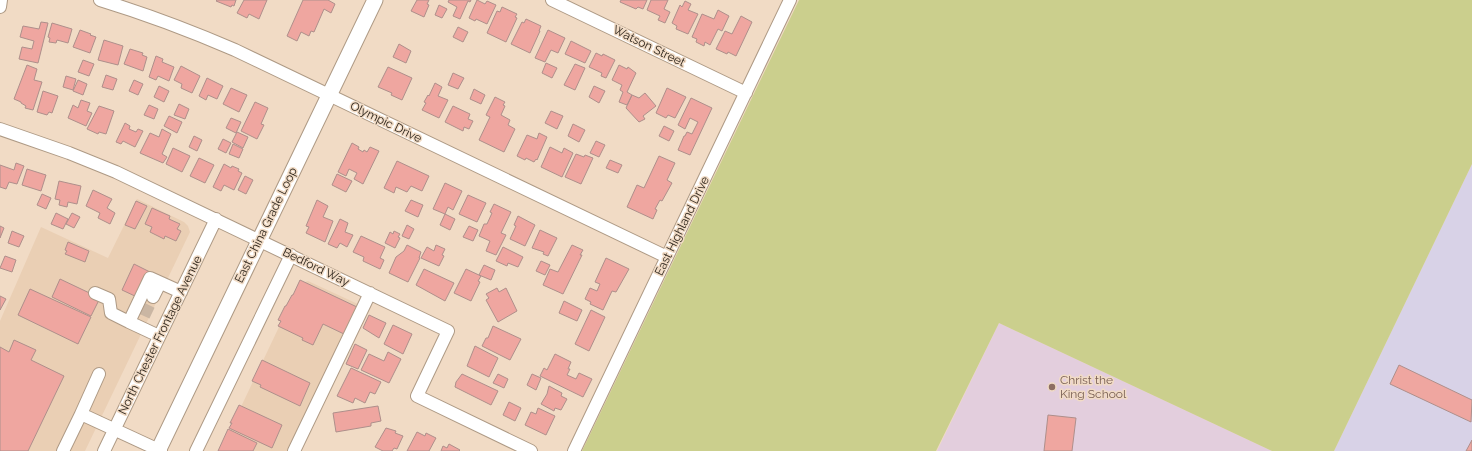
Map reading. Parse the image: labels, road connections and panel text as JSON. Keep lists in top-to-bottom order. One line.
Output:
{"streets":{"main road":["East China Grade Loop"],"street":["Watson Street","Olympic Drive","East Highland Drive","Bedford Way","North Chester Frontage Avenue"]},"crossings":[["Watson Street","East Highland Drive"],["Olympic Drive","East China Grade Loop"],["Olympic Drive","East Highland Drive"],["East China Grade Loop","Bedford Way"],["Bedford Way","North Chester Frontage Avenue"]],"places":["Christ the King School"]}
